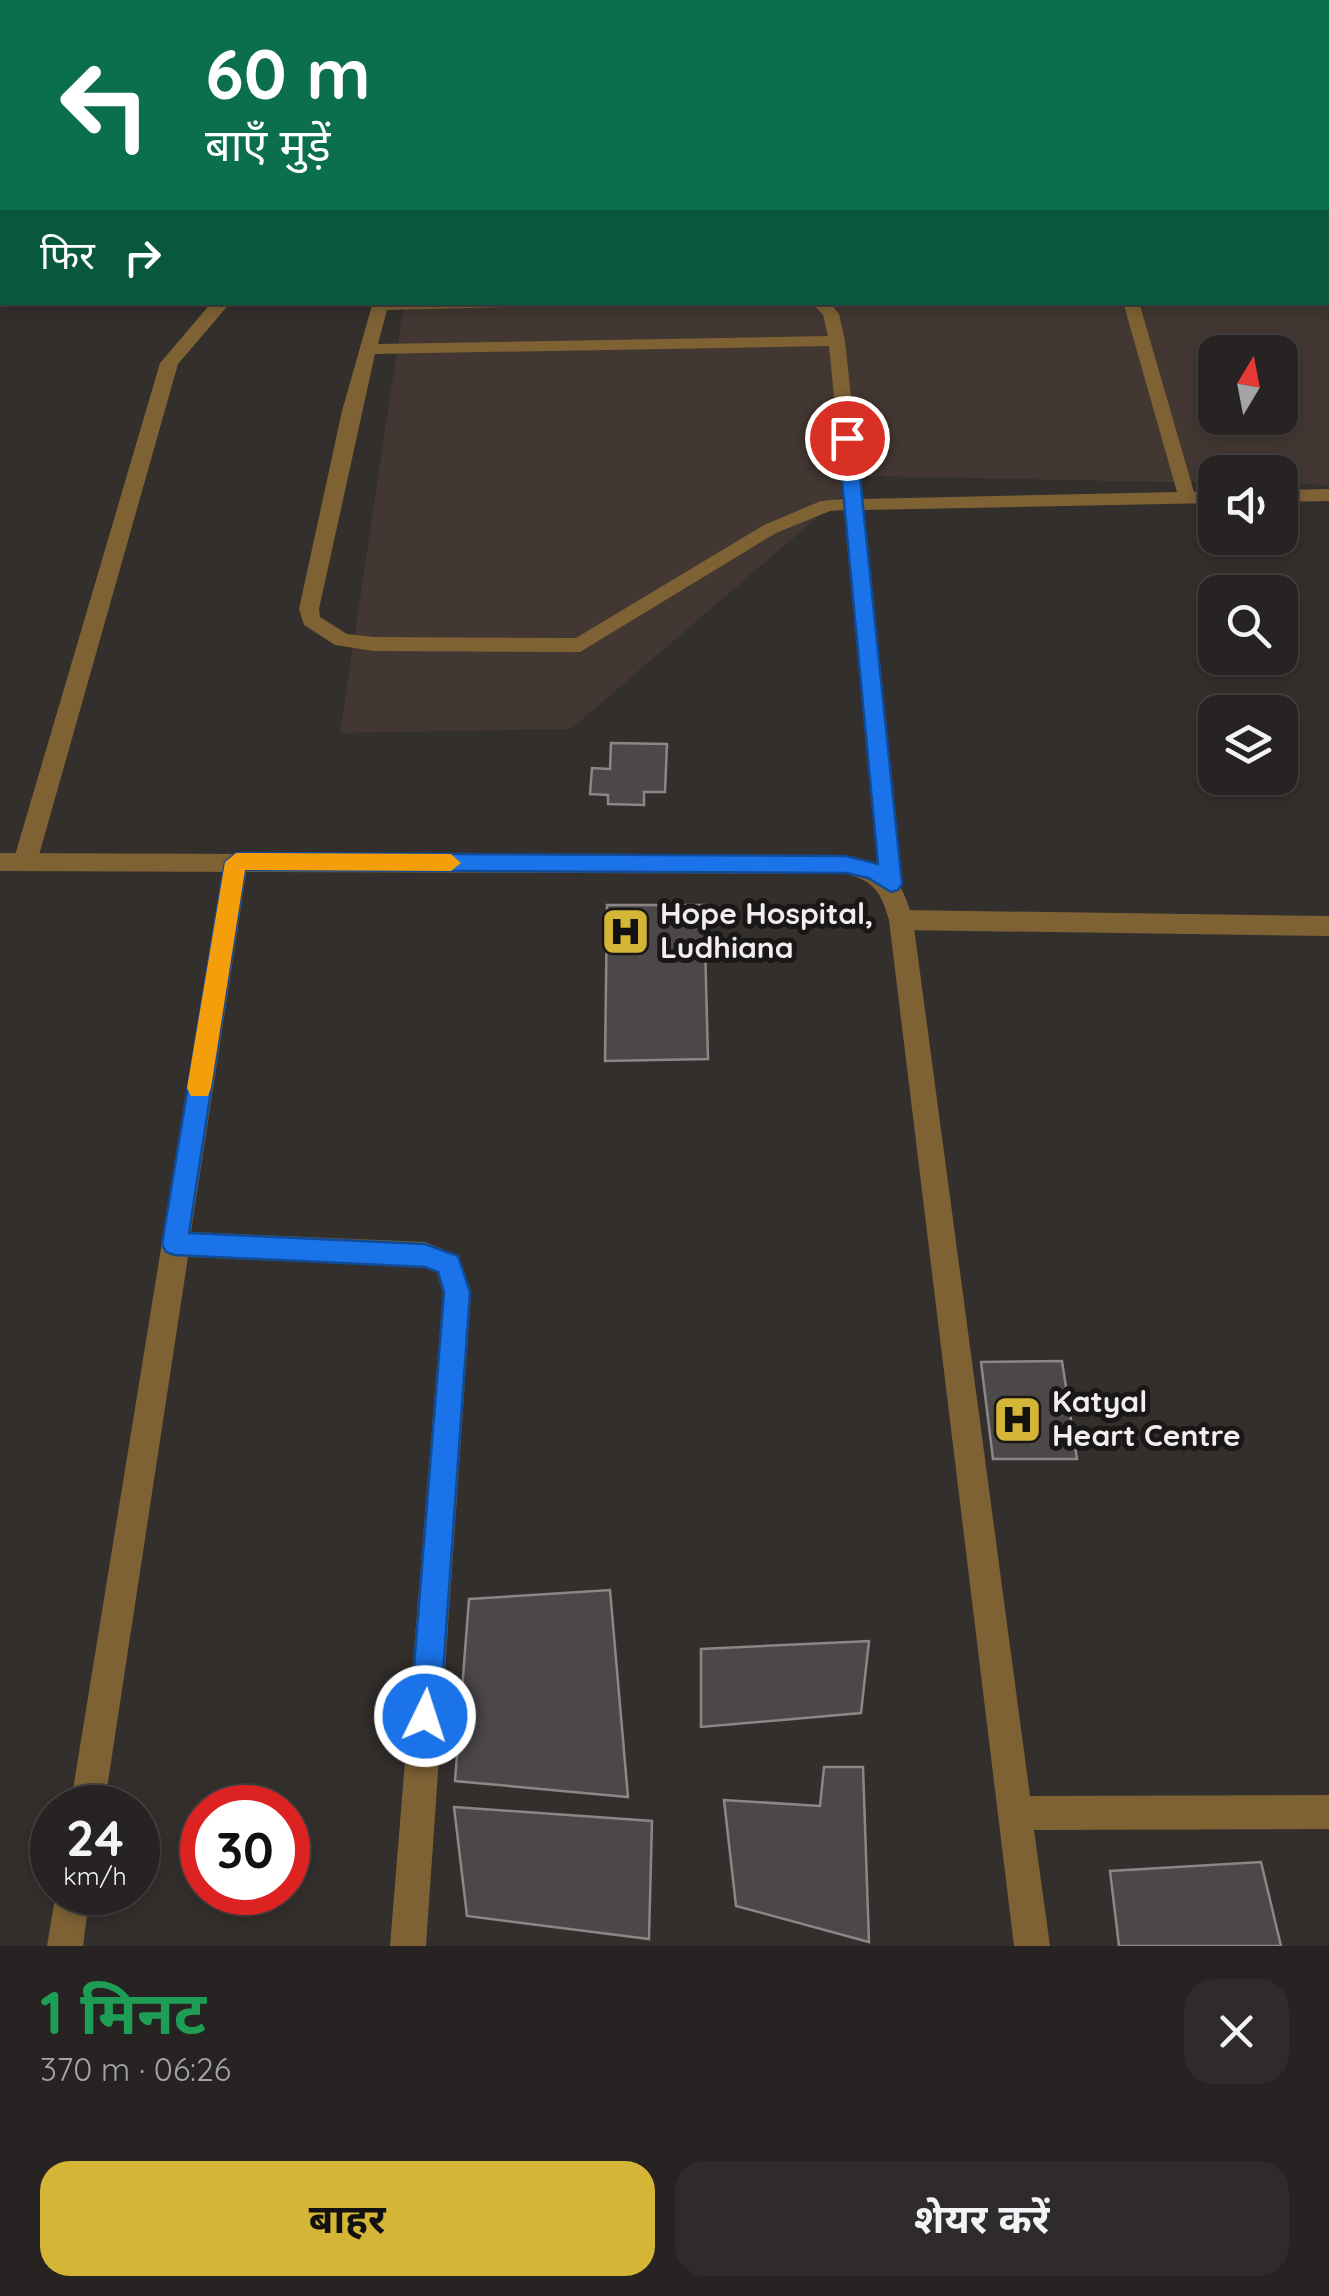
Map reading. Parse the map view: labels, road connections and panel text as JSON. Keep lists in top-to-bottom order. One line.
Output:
{"places":{"hospital":["Hope Hospital, Ludhiana","Katyal Heart Centre"]},"north":"top","page":{"turn":["60 m","बाएँ मुड़ें"],"then":"फिर","speed":"24 km/h","limit":"30","heading":["1 मिनट","370 m · 06:26"],"buttons":["बाहर","शेयर करें"]}}
